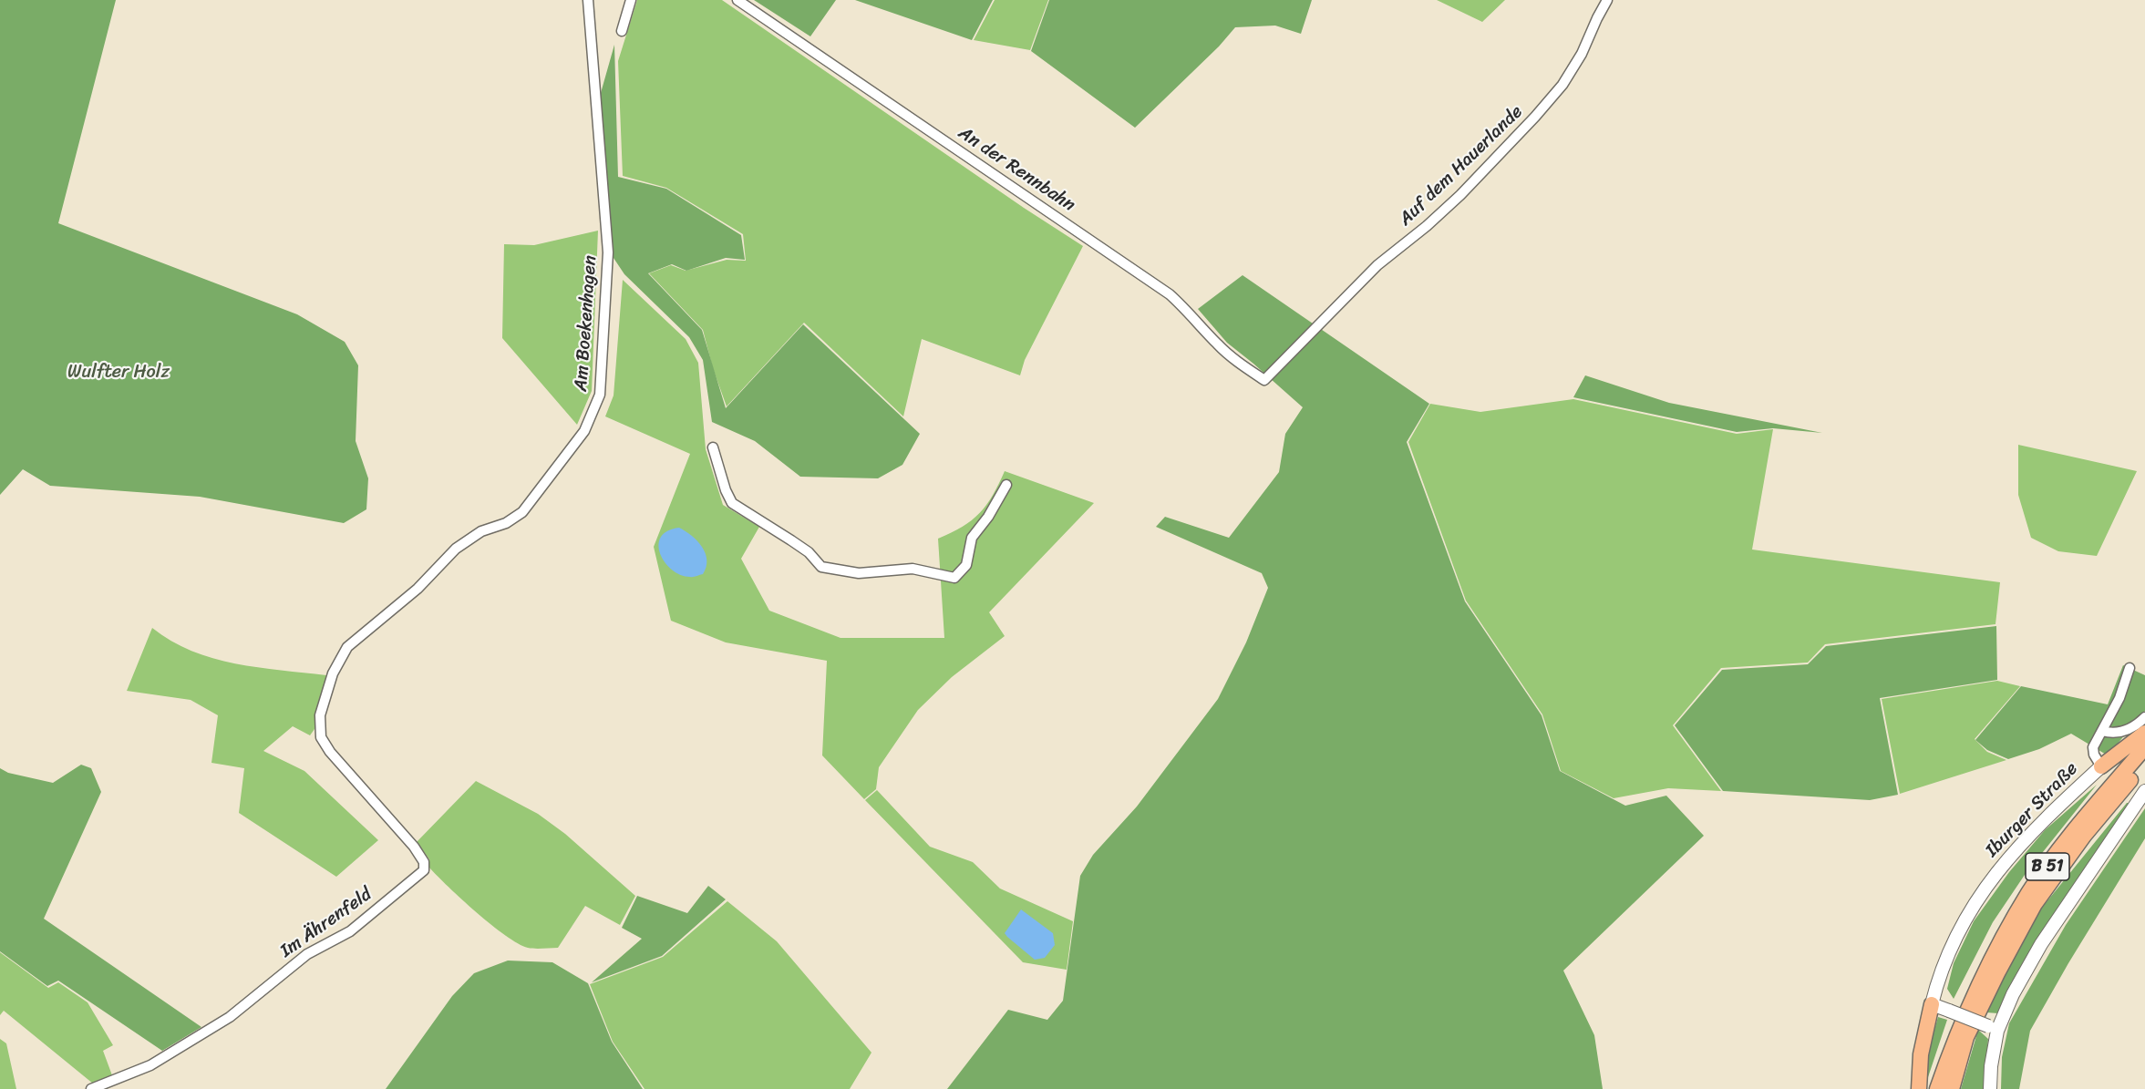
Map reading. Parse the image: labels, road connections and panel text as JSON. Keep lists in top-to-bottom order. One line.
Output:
{"streets":{"highway":["B 51"],"street":["Auf dem Hauerlande","An der Rennbahn","Am Boekenhagen","Iburger Straße","Im Ährenfeld"]},"crossings":[["Auf dem Hauerlande","An der Rennbahn"],["Am Boekenhagen","Im Ährenfeld"]],"parks":["Wulfter Holz"]}
